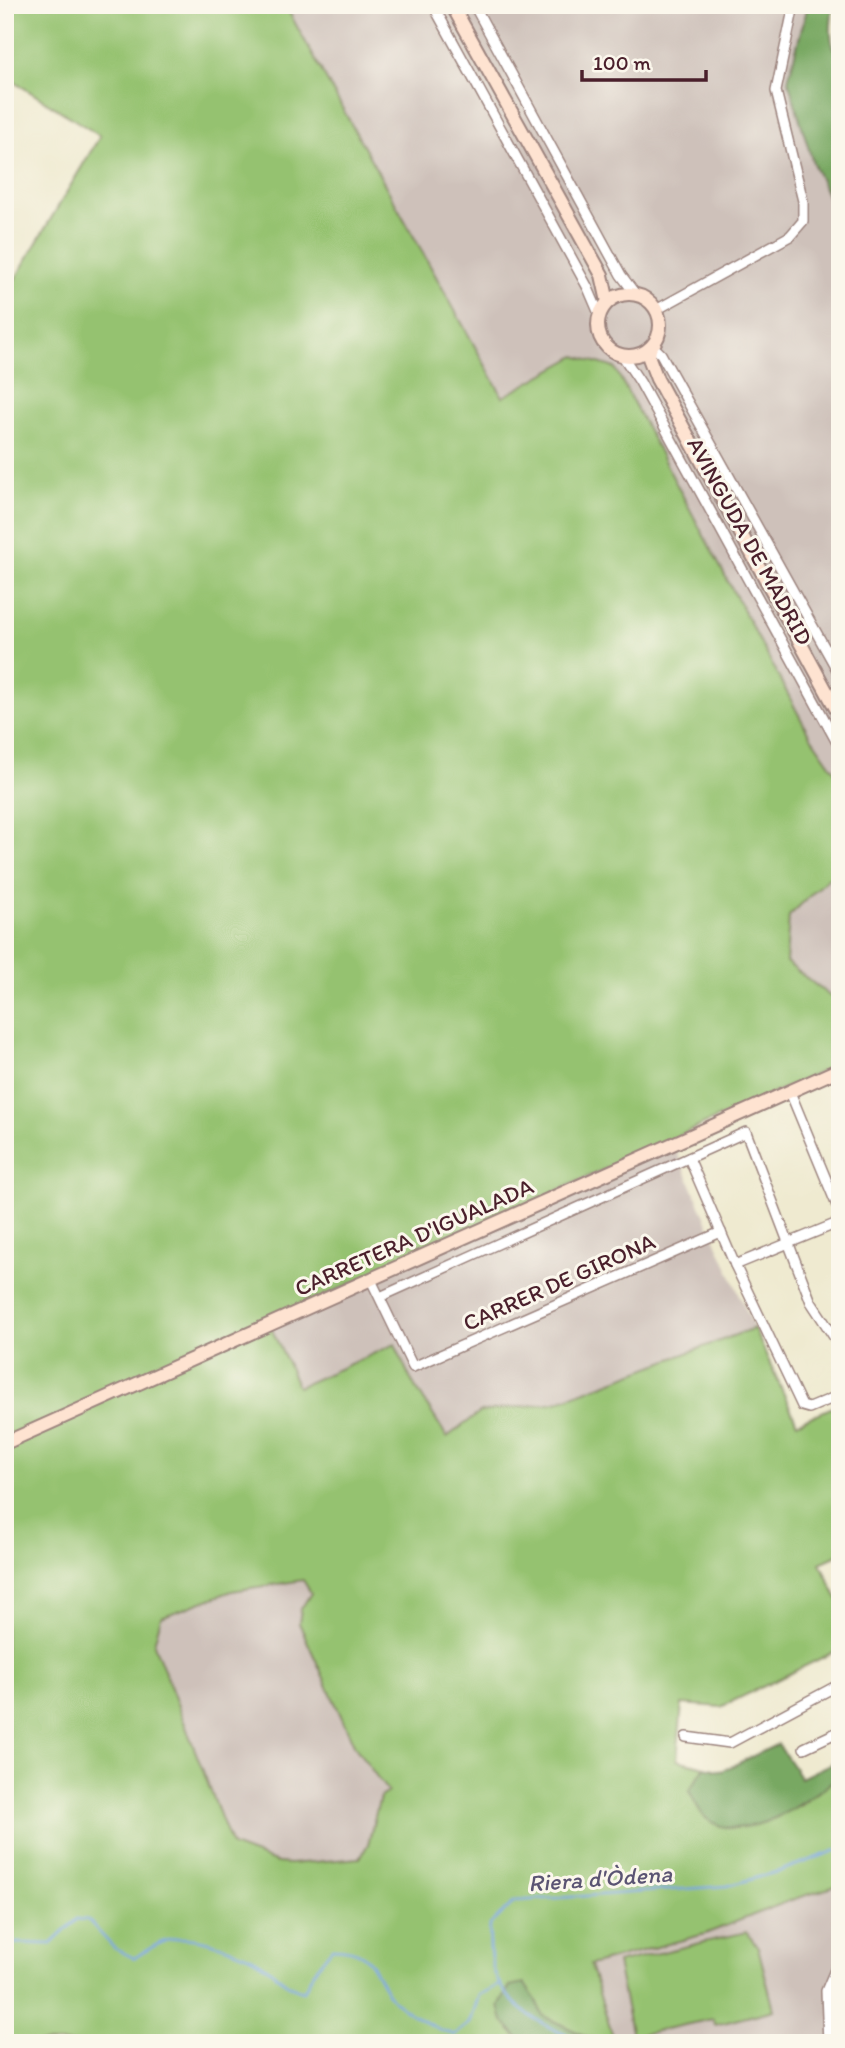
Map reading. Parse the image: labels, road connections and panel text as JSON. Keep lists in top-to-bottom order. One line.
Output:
{"streets":{"street":["AVINGUDA DE MADRID","CARRETERA D'IGUALADA","CARRER DE GIRONA"]},"water":["Riera d'Òdena"],"scale_bar":"100 m"}
